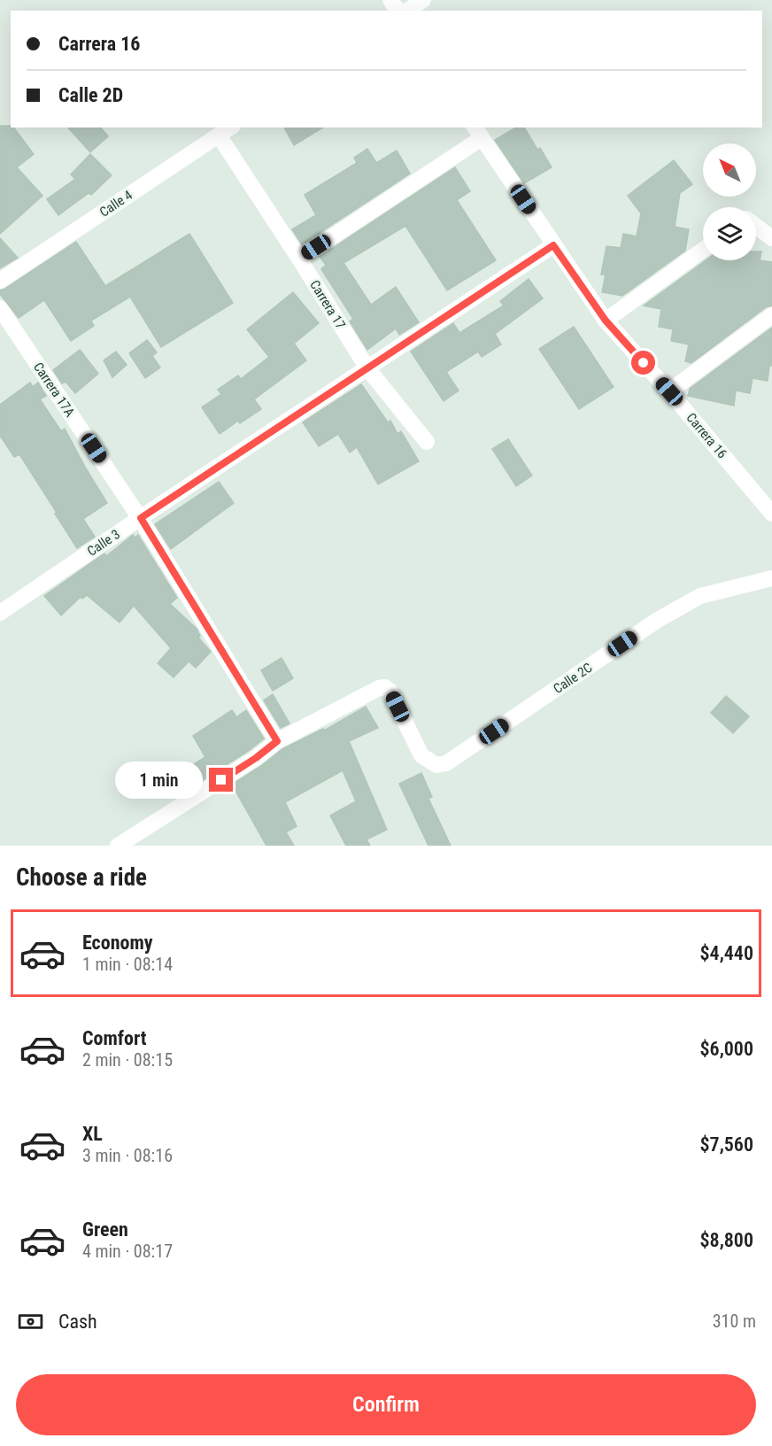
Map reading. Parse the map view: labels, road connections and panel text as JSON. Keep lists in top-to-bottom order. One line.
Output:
{"streets":{"street":["Calle 4","Carrera 17","Carrera 17A","Carrera 16","Calle 3","Calle 2C"]},"crossings":[["Calle 4","Carrera 17"],["Carrera 17","Calle 3"],["Carrera 17A","Calle 3"],["Carrera 17A","Calle 2C"],["Carrera 16","Calle 3"]],"north":"top left","page":{"banner":["Carrera 16","Calle 2D"],"bubble":"1 min","heading":"Choose a ride","list":[{"name":"Economy","note":"1 min · 08:14","value":"$4,440"},{"name":"Comfort","note":"2 min · 08:15","value":"$6,000"},{"name":"XL","note":"3 min · 08:16","value":"$7,560"},{"name":"Green","note":"4 min · 08:17","value":"$8,800"}],"pay":["Cash","310 m"],"buttons":"Confirm"}}
